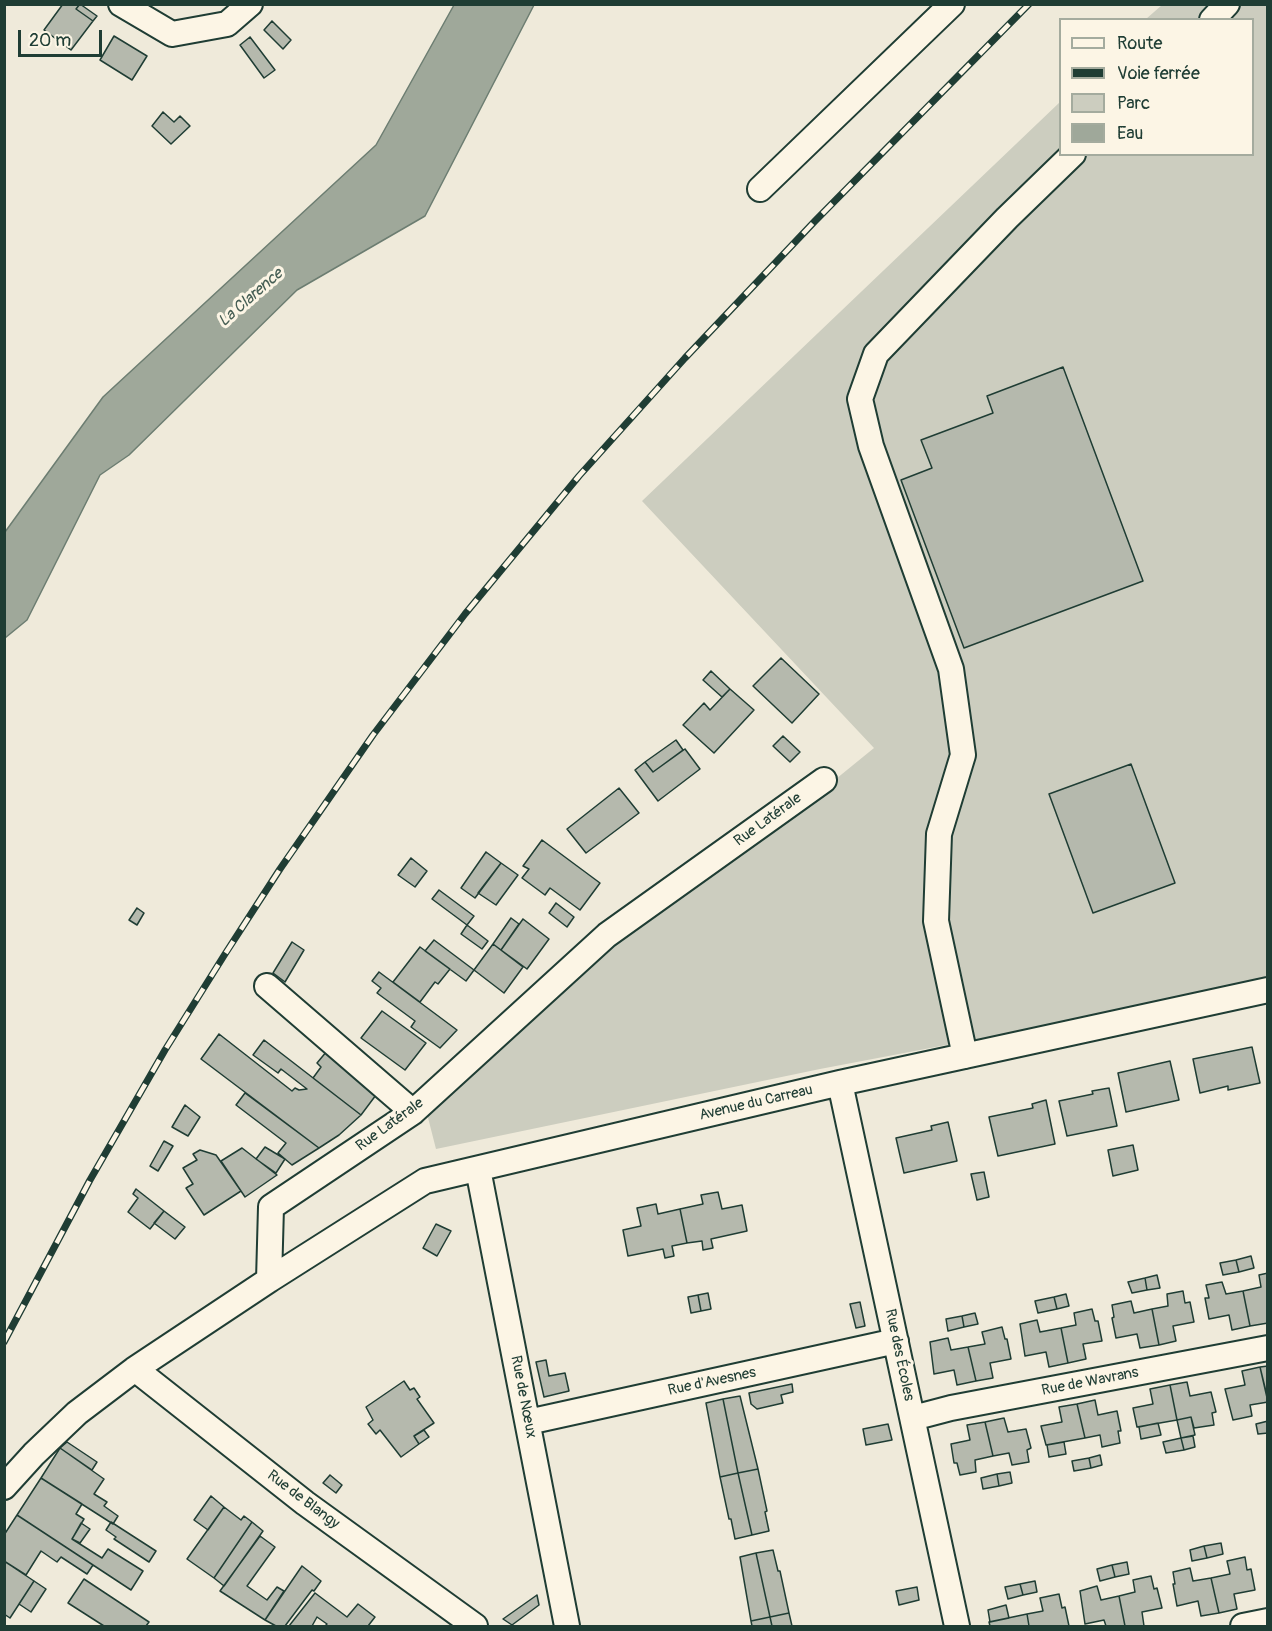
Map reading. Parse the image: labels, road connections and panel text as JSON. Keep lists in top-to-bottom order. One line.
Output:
{"streets":{"street":["Rue Latérale","Avenue du Carreau","Rue des Écoles","Rue d'Avesnes","Rue de Wavrans","Rue de Nœux","Rue de Blangy"]},"crossings":[["Rue Latérale","Avenue du Carreau"],["Avenue du Carreau","Rue des Écoles"],["Avenue du Carreau","Rue de Nœux"],["Rue des Écoles","Rue d'Avesnes"],["Rue des Écoles","Rue de Wavrans"],["Rue d'Avesnes","Rue de Nœux"]],"water":["La Clarence"],"legend":["Route","Voie ferrée","Parc","Eau"],"scale_bar":"20 m"}
